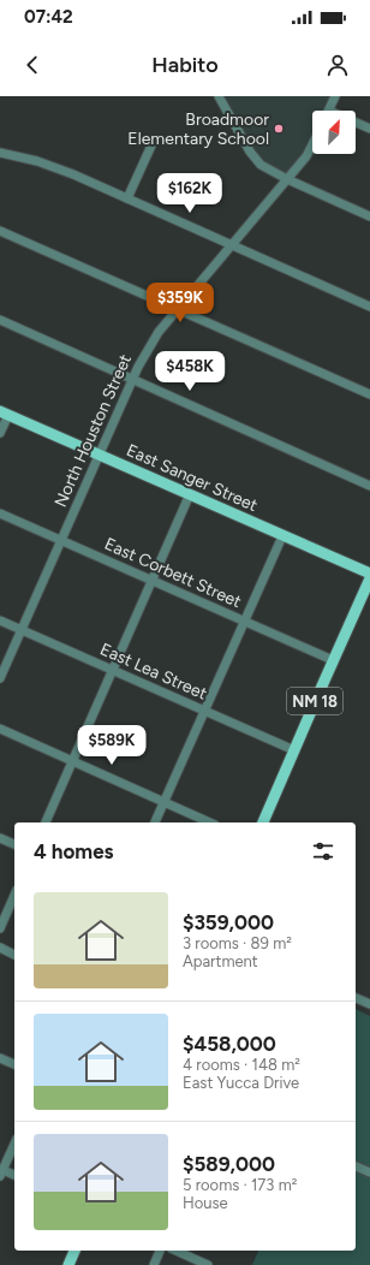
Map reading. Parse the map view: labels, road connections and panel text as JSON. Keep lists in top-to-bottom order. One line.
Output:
{"streets":{"main road":["East Sanger Street","NM 18"],"street":["North Houston Street","East Corbett Street","East Lea Street"]},"crossings":[["North Houston Street","East Sanger Street"],["North Houston Street","East Corbett Street"],["North Houston Street","East Lea Street"],["East Corbett Street","NM 18"],["East Lea Street","NM 18"]],"places":["Broadmoor Elementary School"],"north":"top right","page":{"status":"07:42","header":"Habito","price":["$162K","$359K","$458K","$589K"],"heading":"4 homes","list":[{"name":"$359,000","note":"3 rooms · 89 m² · Apartment"},{"name":"$458,000","note":"4 rooms · 148 m² · East Yucca Drive"},{"name":"$589,000","note":"5 rooms · 173 m² · House"}]}}
